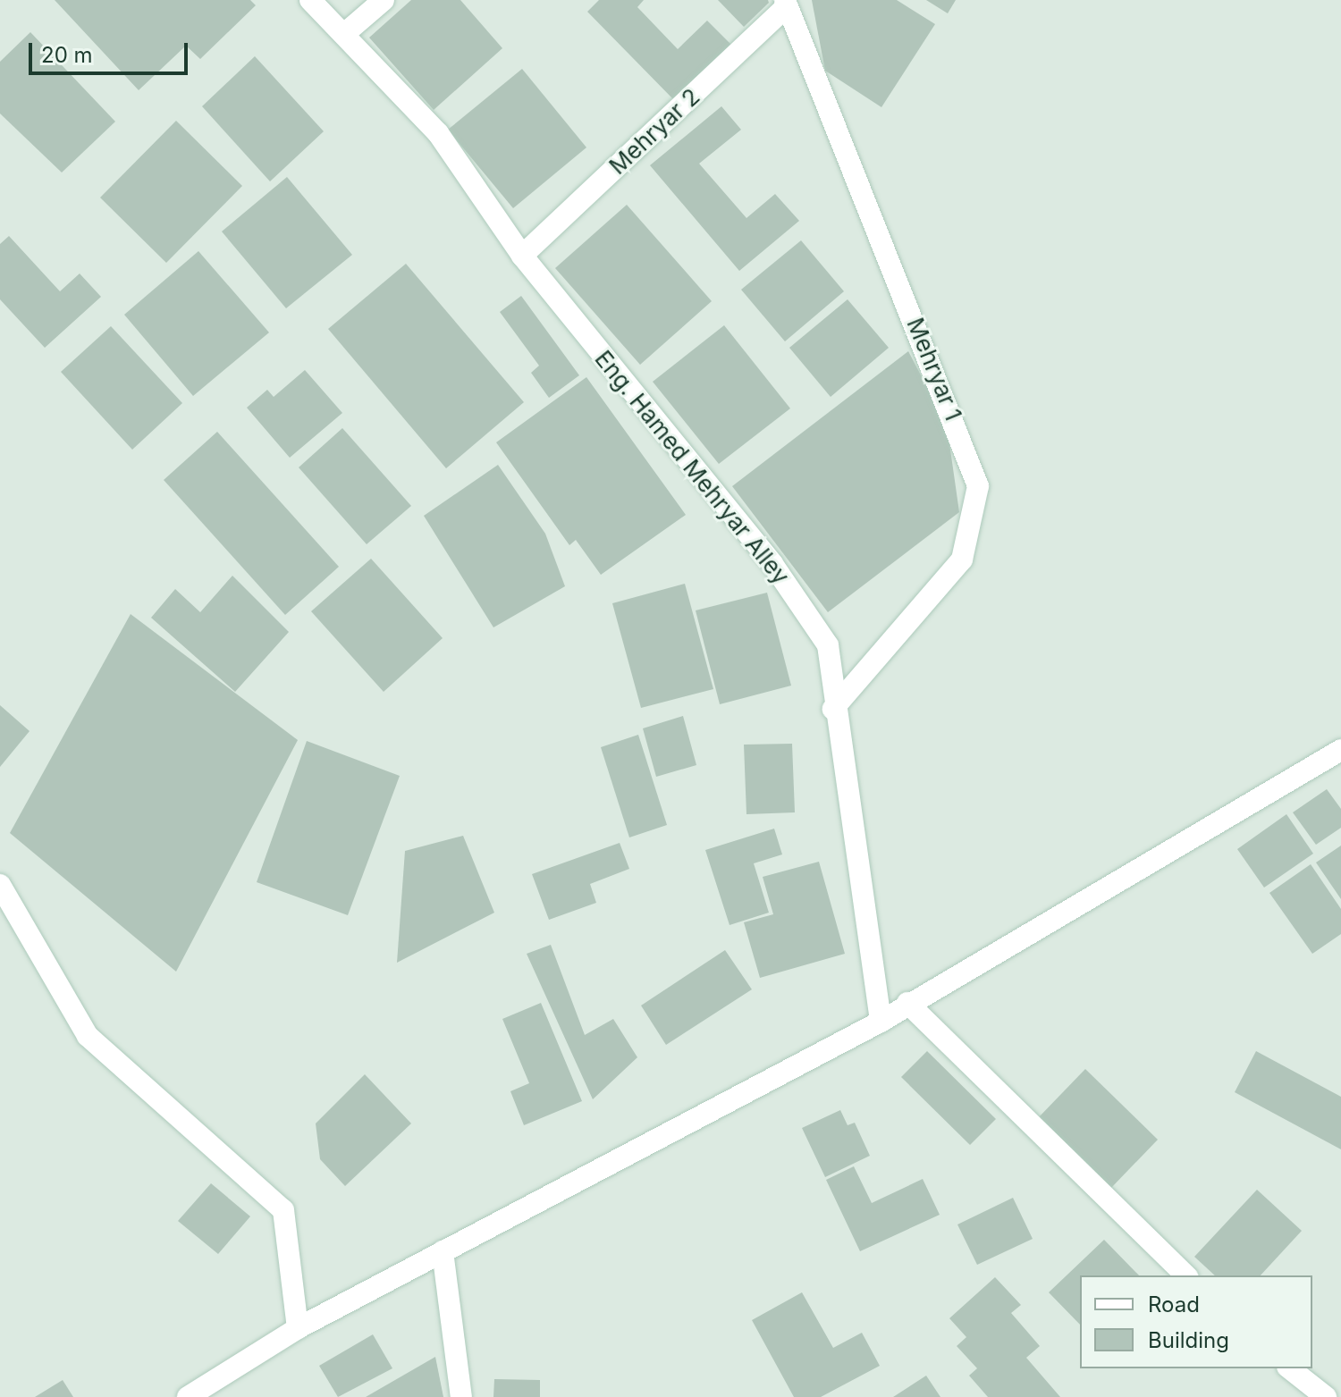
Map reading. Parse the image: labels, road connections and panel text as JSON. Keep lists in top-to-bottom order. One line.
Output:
{"streets":{"street":["Mehryar 2","Mehryar 1","Eng. Hamed Mehryar Alley"]},"crossings":[["Mehryar 2","Mehryar 1"],["Mehryar 2","Eng. Hamed Mehryar Alley"],["Mehryar 1","Eng. Hamed Mehryar Alley"]],"legend":["Road","Building"],"scale_bar":"20 m"}
